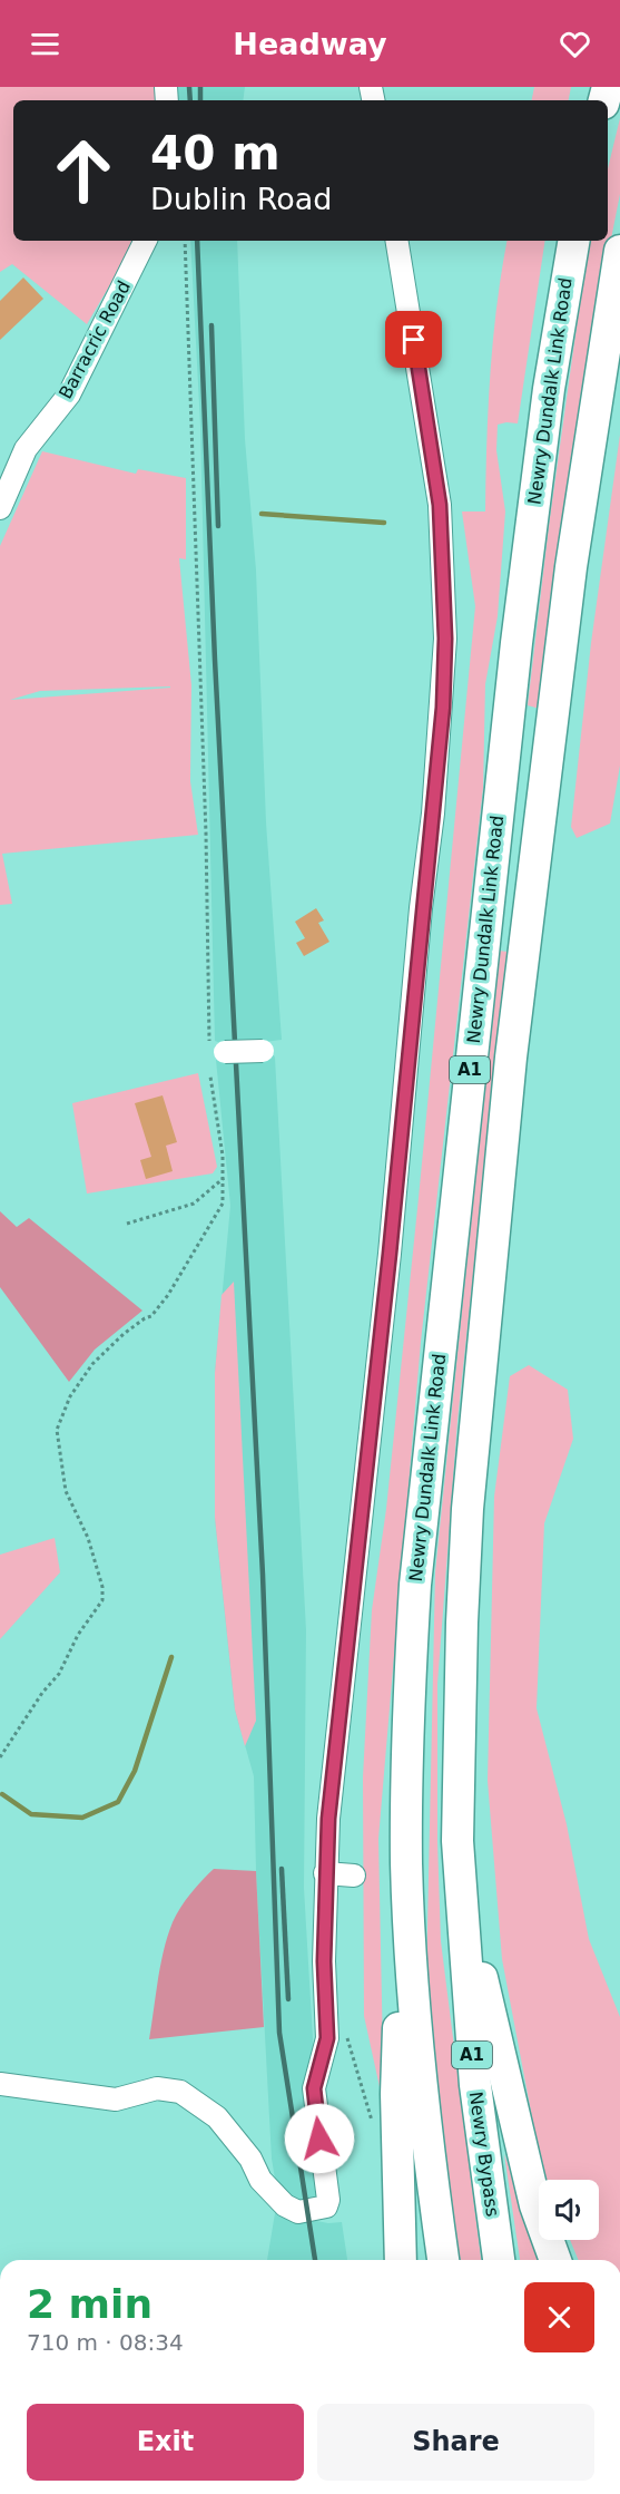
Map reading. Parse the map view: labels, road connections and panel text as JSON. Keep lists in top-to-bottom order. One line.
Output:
{"streets":{"highway":["Newry Dundalk Link Road","A1","Newry Bypass"],"street":["Barracric Road"]},"crossings":[["Newry Dundalk Link Road","A1"],["A1","Newry Bypass"]],"page":{"header":"Headway","turn":["40 m","Dublin Road"],"heading":["2 min","710 m · 08:34"],"buttons":["Exit","Share"]}}
